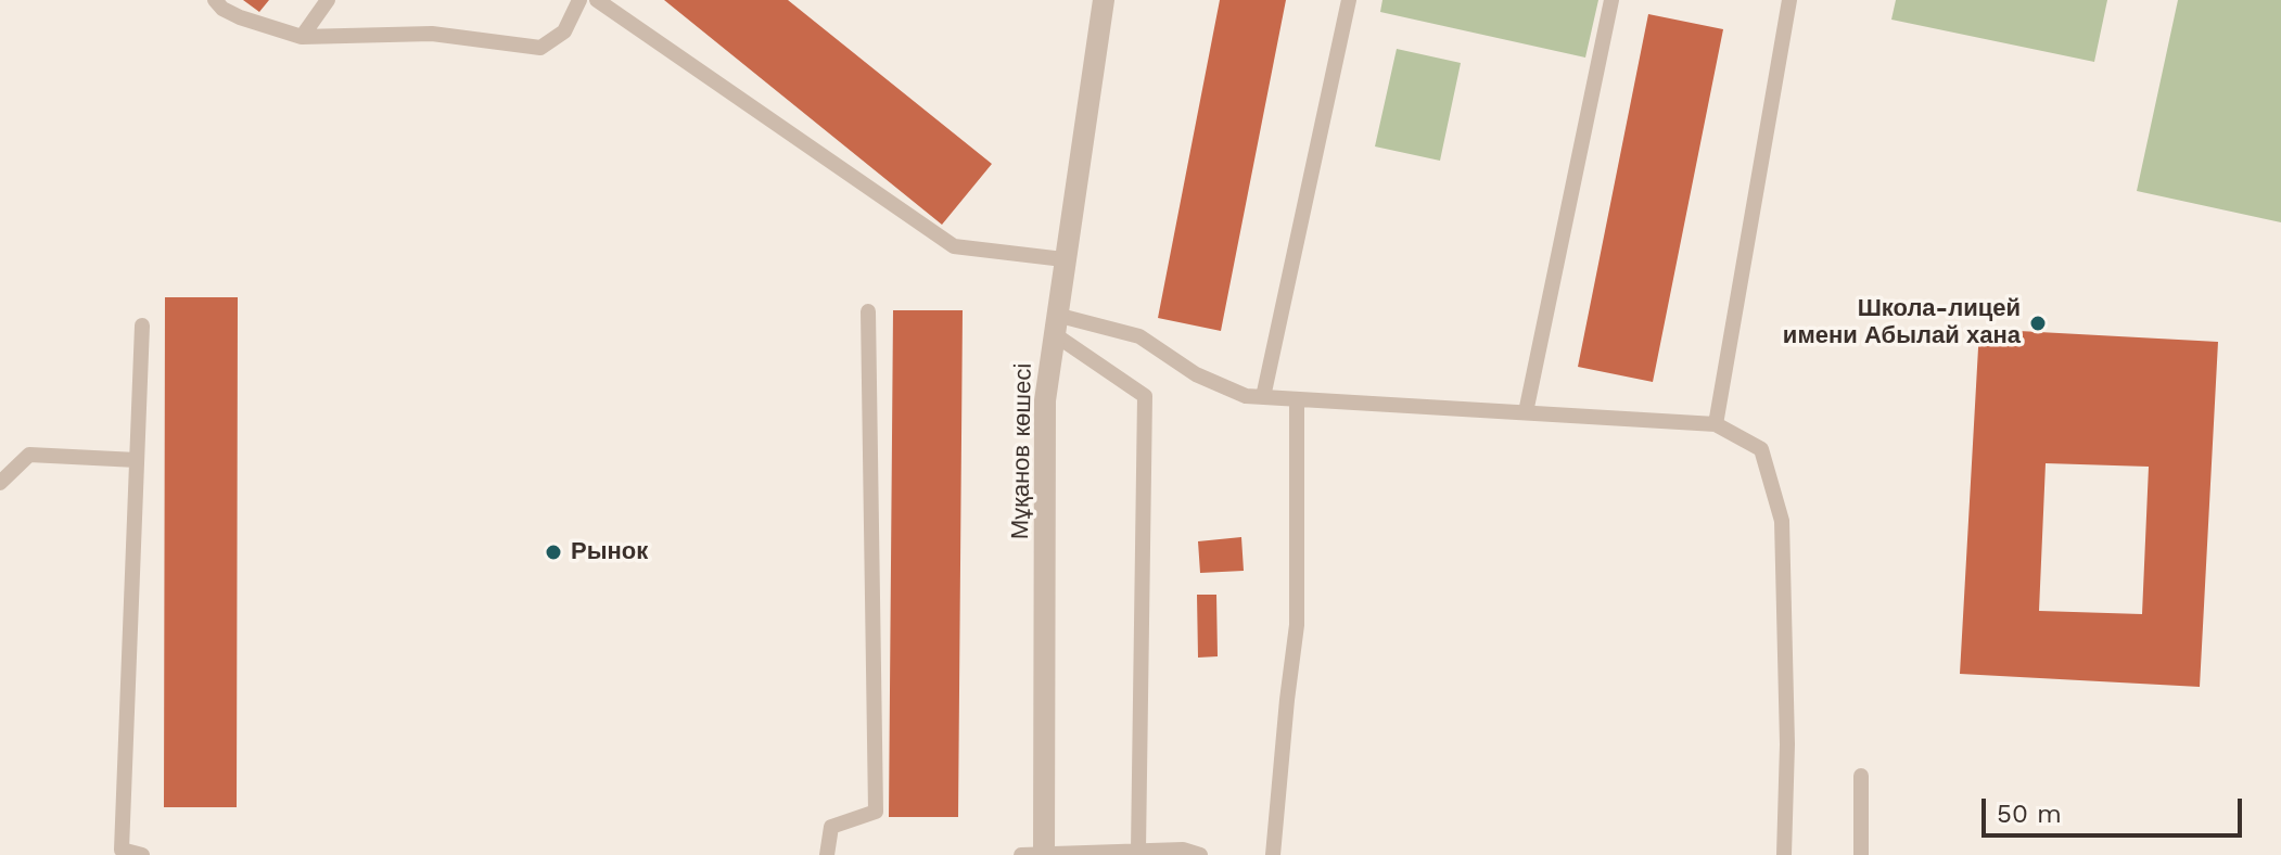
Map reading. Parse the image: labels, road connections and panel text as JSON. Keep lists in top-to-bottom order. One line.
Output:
{"streets":{"street":["Мұқанов көшесі"]},"places":["Школа-лицей имени Абылай хана","Рынок"],"scale_bar":"50 m"}
